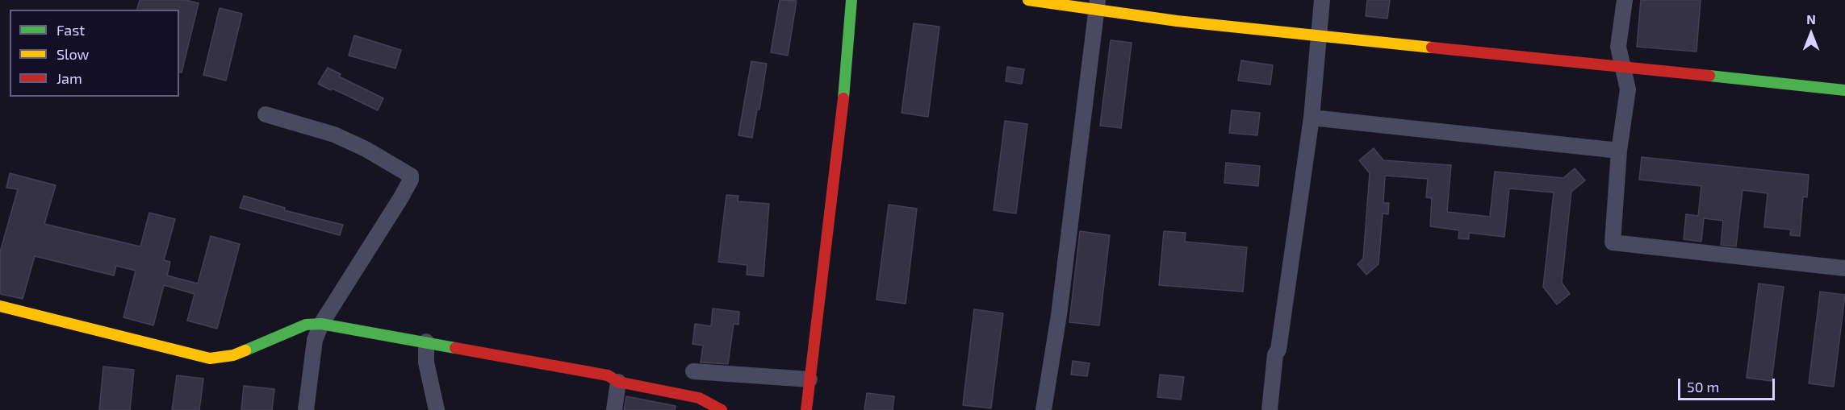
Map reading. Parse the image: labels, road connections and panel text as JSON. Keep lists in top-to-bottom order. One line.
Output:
{"legend":["Fast","Slow","Jam"],"scale_bar":"50 m","north":"top"}
